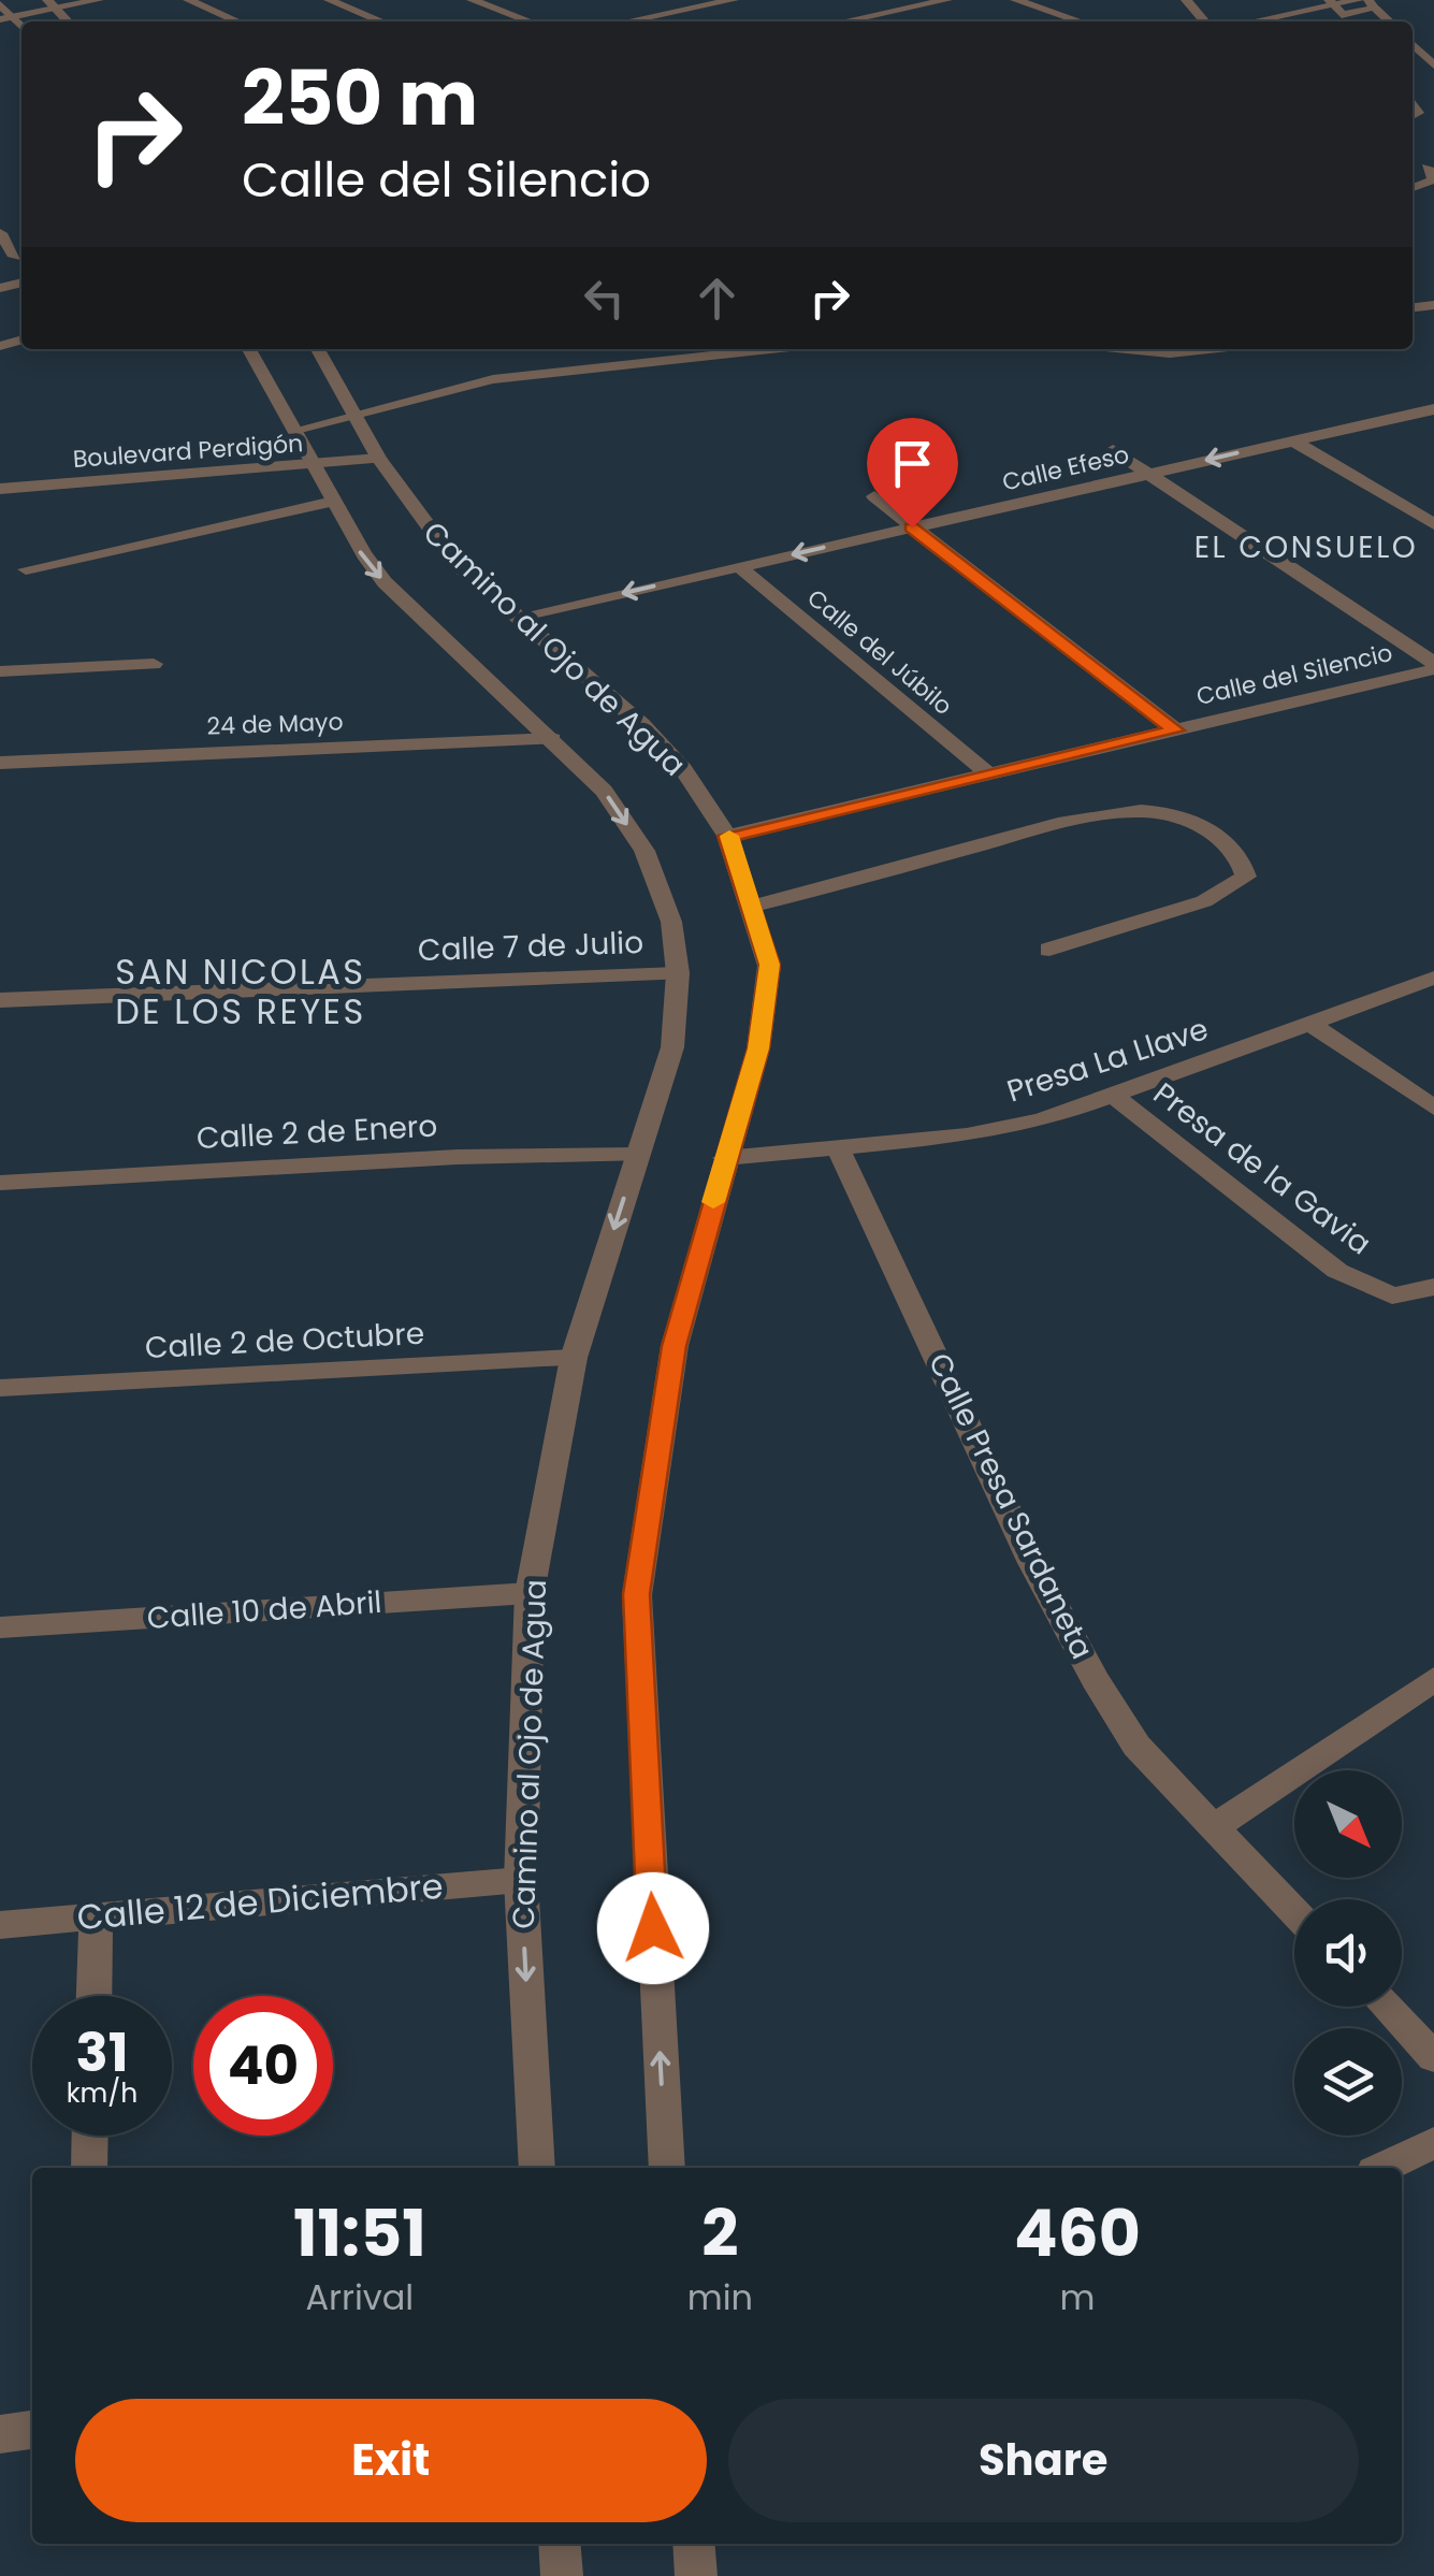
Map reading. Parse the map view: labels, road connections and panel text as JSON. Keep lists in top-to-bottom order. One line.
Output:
{"streets":{"street":["Boulevard Perdigón","Calle Efeso","Camino al Ojo de Agua","Calle del Júbilo","Calle del Silencio","24 de Mayo","Calle 7 de Julio","Presa La Llave","Calle 2 de Enero","Presa de la Gavia","Calle 2 de Octubre","Calle Presa Sardaneta","Calle 10 de Abril","Calle 12 de Diciembre"]},"crossings":[["Boulevard Perdigón","Camino al Ojo de Agua"],["Calle Efeso","Camino al Ojo de Agua"],["Calle Efeso","Calle del Júbilo"],["Camino al Ojo de Agua","Calle del Silencio"],["Camino al Ojo de Agua","24 de Mayo"],["Camino al Ojo de Agua","Calle 7 de Julio"],["Camino al Ojo de Agua","Presa La Llave"],["Camino al Ojo de Agua","Calle 2 de Enero"],["Camino al Ojo de Agua","Calle 2 de Octubre"],["Camino al Ojo de Agua","Calle 10 de Abril"],["Camino al Ojo de Agua","Calle 12 de Diciembre"],["Calle del Júbilo","Calle del Silencio"],["Presa La Llave","Presa de la Gavia"],["Presa La Llave","Calle Presa Sardaneta"]],"one_way":["Calle Efeso"],"districts":["EL CONSUELO","SAN NICOLAS DE LOS REYES"],"north":"bottom right","page":{"turn":["250 m","Calle del Silencio"],"speed":"31 km/h","limit":"40","eta":["11:51","Arrival","2","min","460","m"],"buttons":["Exit","Share"]}}
